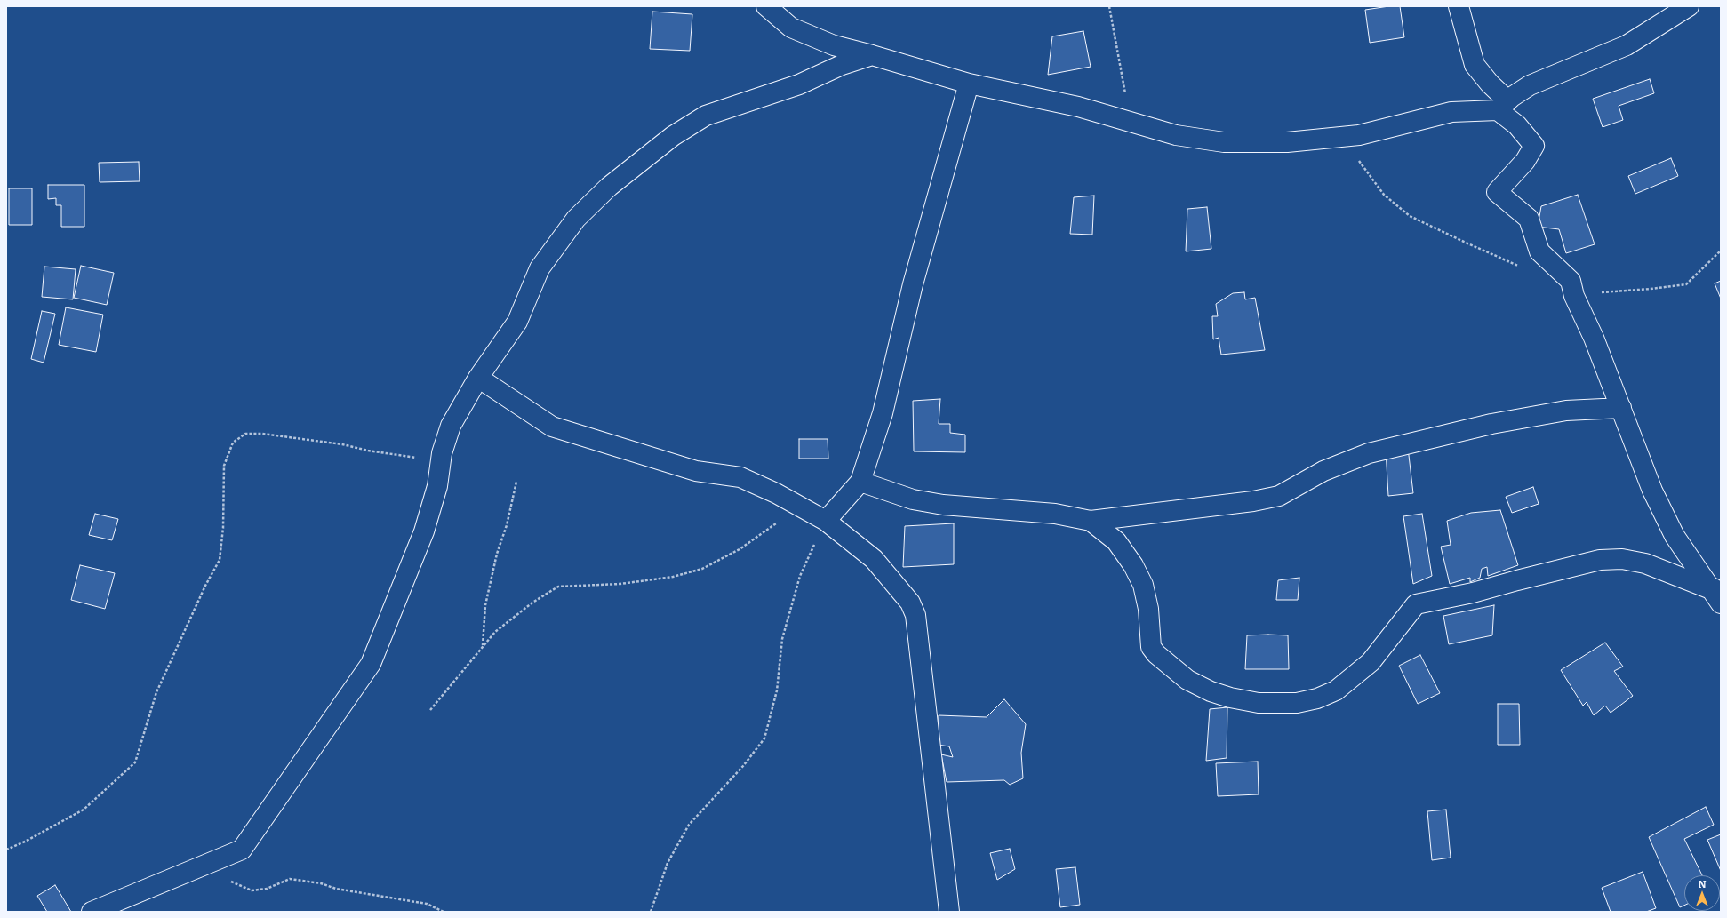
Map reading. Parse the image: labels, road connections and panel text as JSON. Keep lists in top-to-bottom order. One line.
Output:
{"north":"top"}
